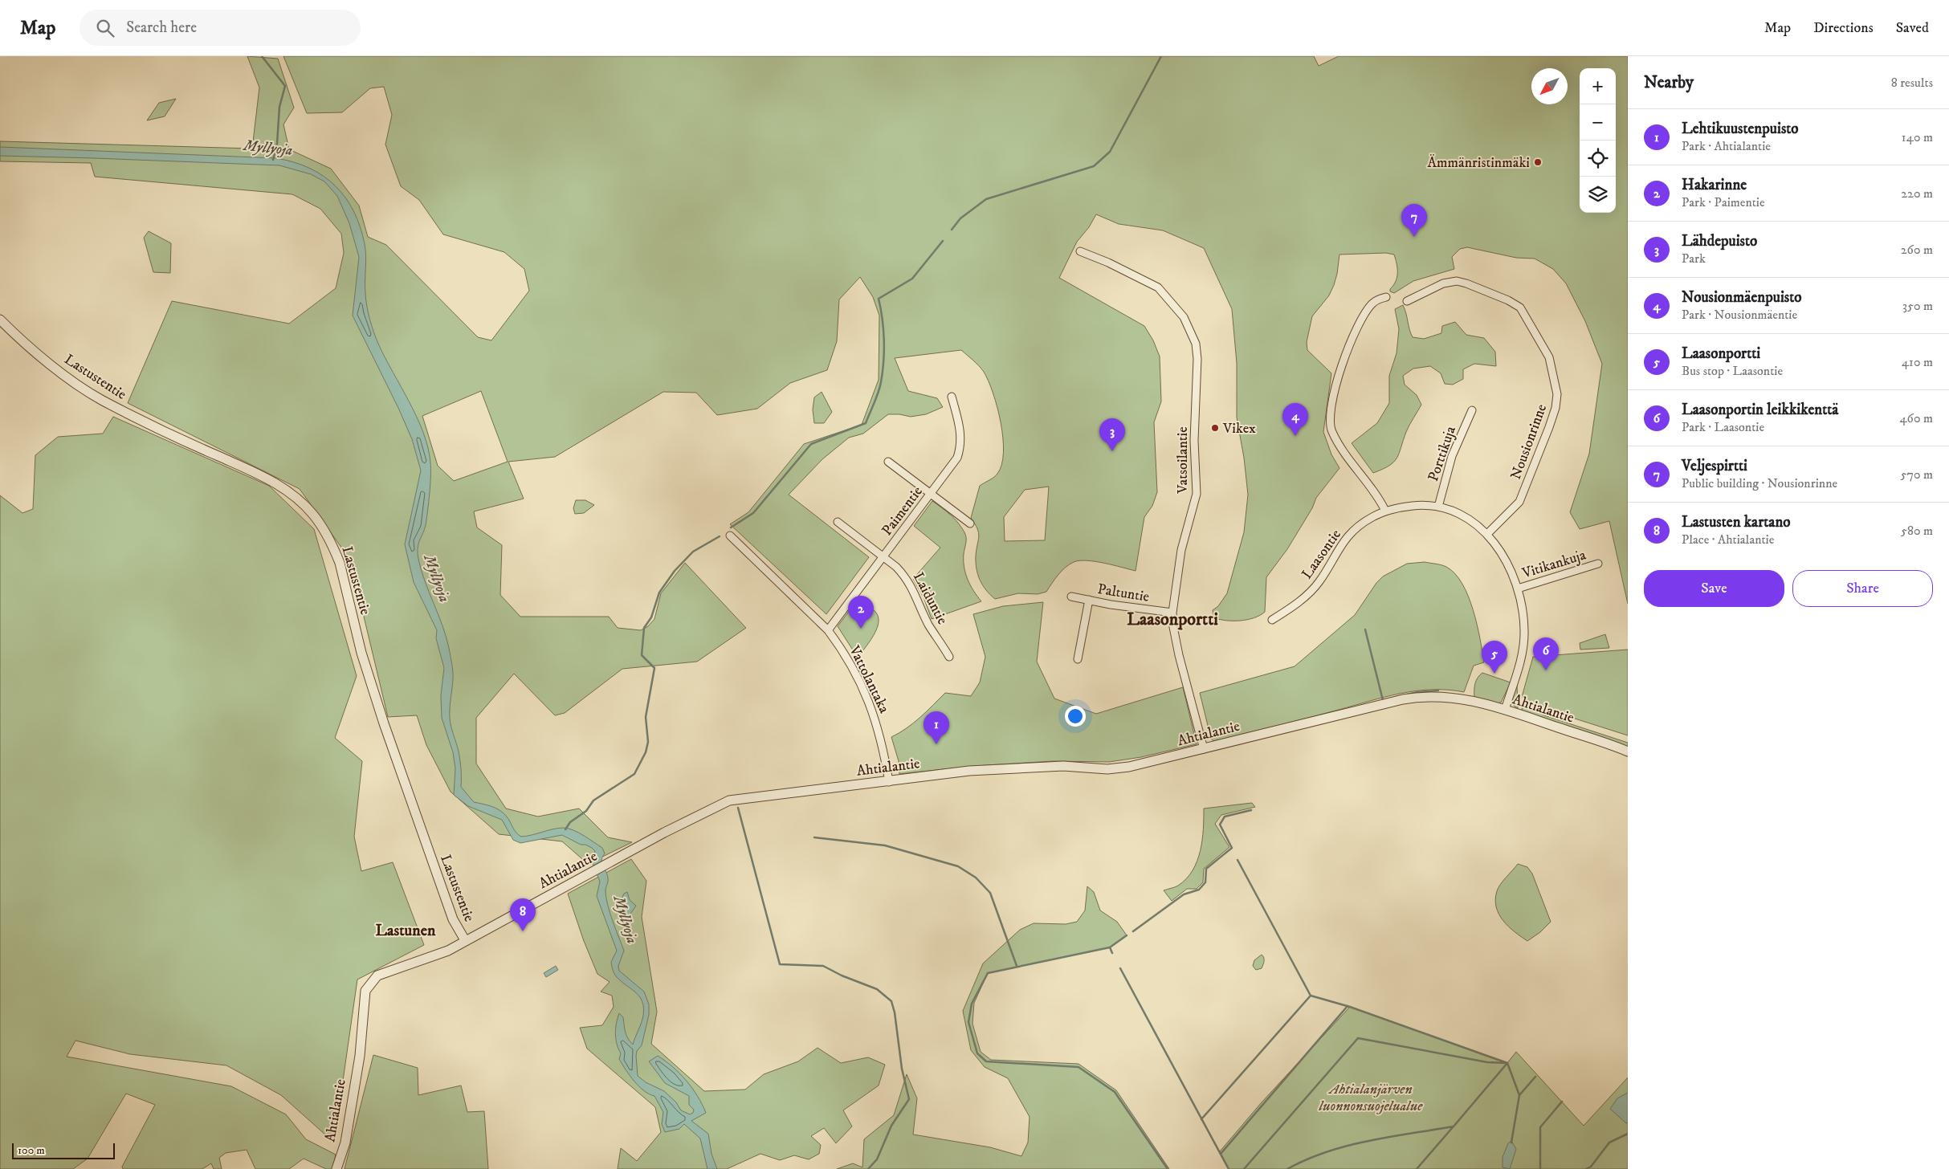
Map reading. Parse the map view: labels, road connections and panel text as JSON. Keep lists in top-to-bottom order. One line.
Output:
{"streets":{"street":["Lastustentie","Nousionrinne","Porttikuja","Vatsoilantie","Paimentie","Laasontie","Vitikankuja","Paltuntie","Laiduntie","Vattolantaka","Ahtialantie"]},"crossings":[["Lastustentie","Ahtialantie"],["Nousionrinne","Laasontie"],["Porttikuja","Laasontie"],["Vatsoilantie","Paltuntie"],["Vatsoilantie","Ahtialantie"],["Paimentie","Laiduntie"],["Paimentie","Vattolantaka"],["Laasontie","Vitikankuja"],["Laasontie","Ahtialantie"],["Vattolantaka","Ahtialantie"]],"districts":["Laasonportti","Lastunen"],"water":["Myllyoja"],"parks":["Ahtialanjärven luonnonsuojelualue"],"places":["Ämmänristinmäki","Vikex"],"scale_bar":"100 m","north":"bottom left","page":{"header":"Map","search":"Search here","nav":["Map","Directions","Saved"],"heading":["Nearby","8 results"],"map_buttons":["+","−"],"list":[{"mark":"1","name":"Lehtikuustenpuisto","note":"Park · Ahtialantie","value":"140 m"},{"mark":"2","name":"Hakarinne","note":"Park · Paimentie","value":"220 m"},{"mark":"3","name":"Lähdepuisto","note":"Park","value":"260 m"},{"mark":"4","name":"Nousionmäenpuisto","note":"Park · Nousionmäentie","value":"350 m"},{"mark":"5","name":"Laasonportti","note":"Bus stop · Laasontie","value":"410 m"},{"mark":"6","name":"Laasonportin leikkikenttä","note":"Park · Laasontie","value":"460 m"},{"mark":"7","name":"Veljespirtti","note":"Public building · Nousionrinne","value":"570 m"},{"mark":"8","name":"Lastusten kartano","note":"Place · Ahtialantie","value":"580 m"}],"pins":["7","4","3","2","6","5","1","8"],"buttons":["Save","Share"],"scale":"100 m"}}
